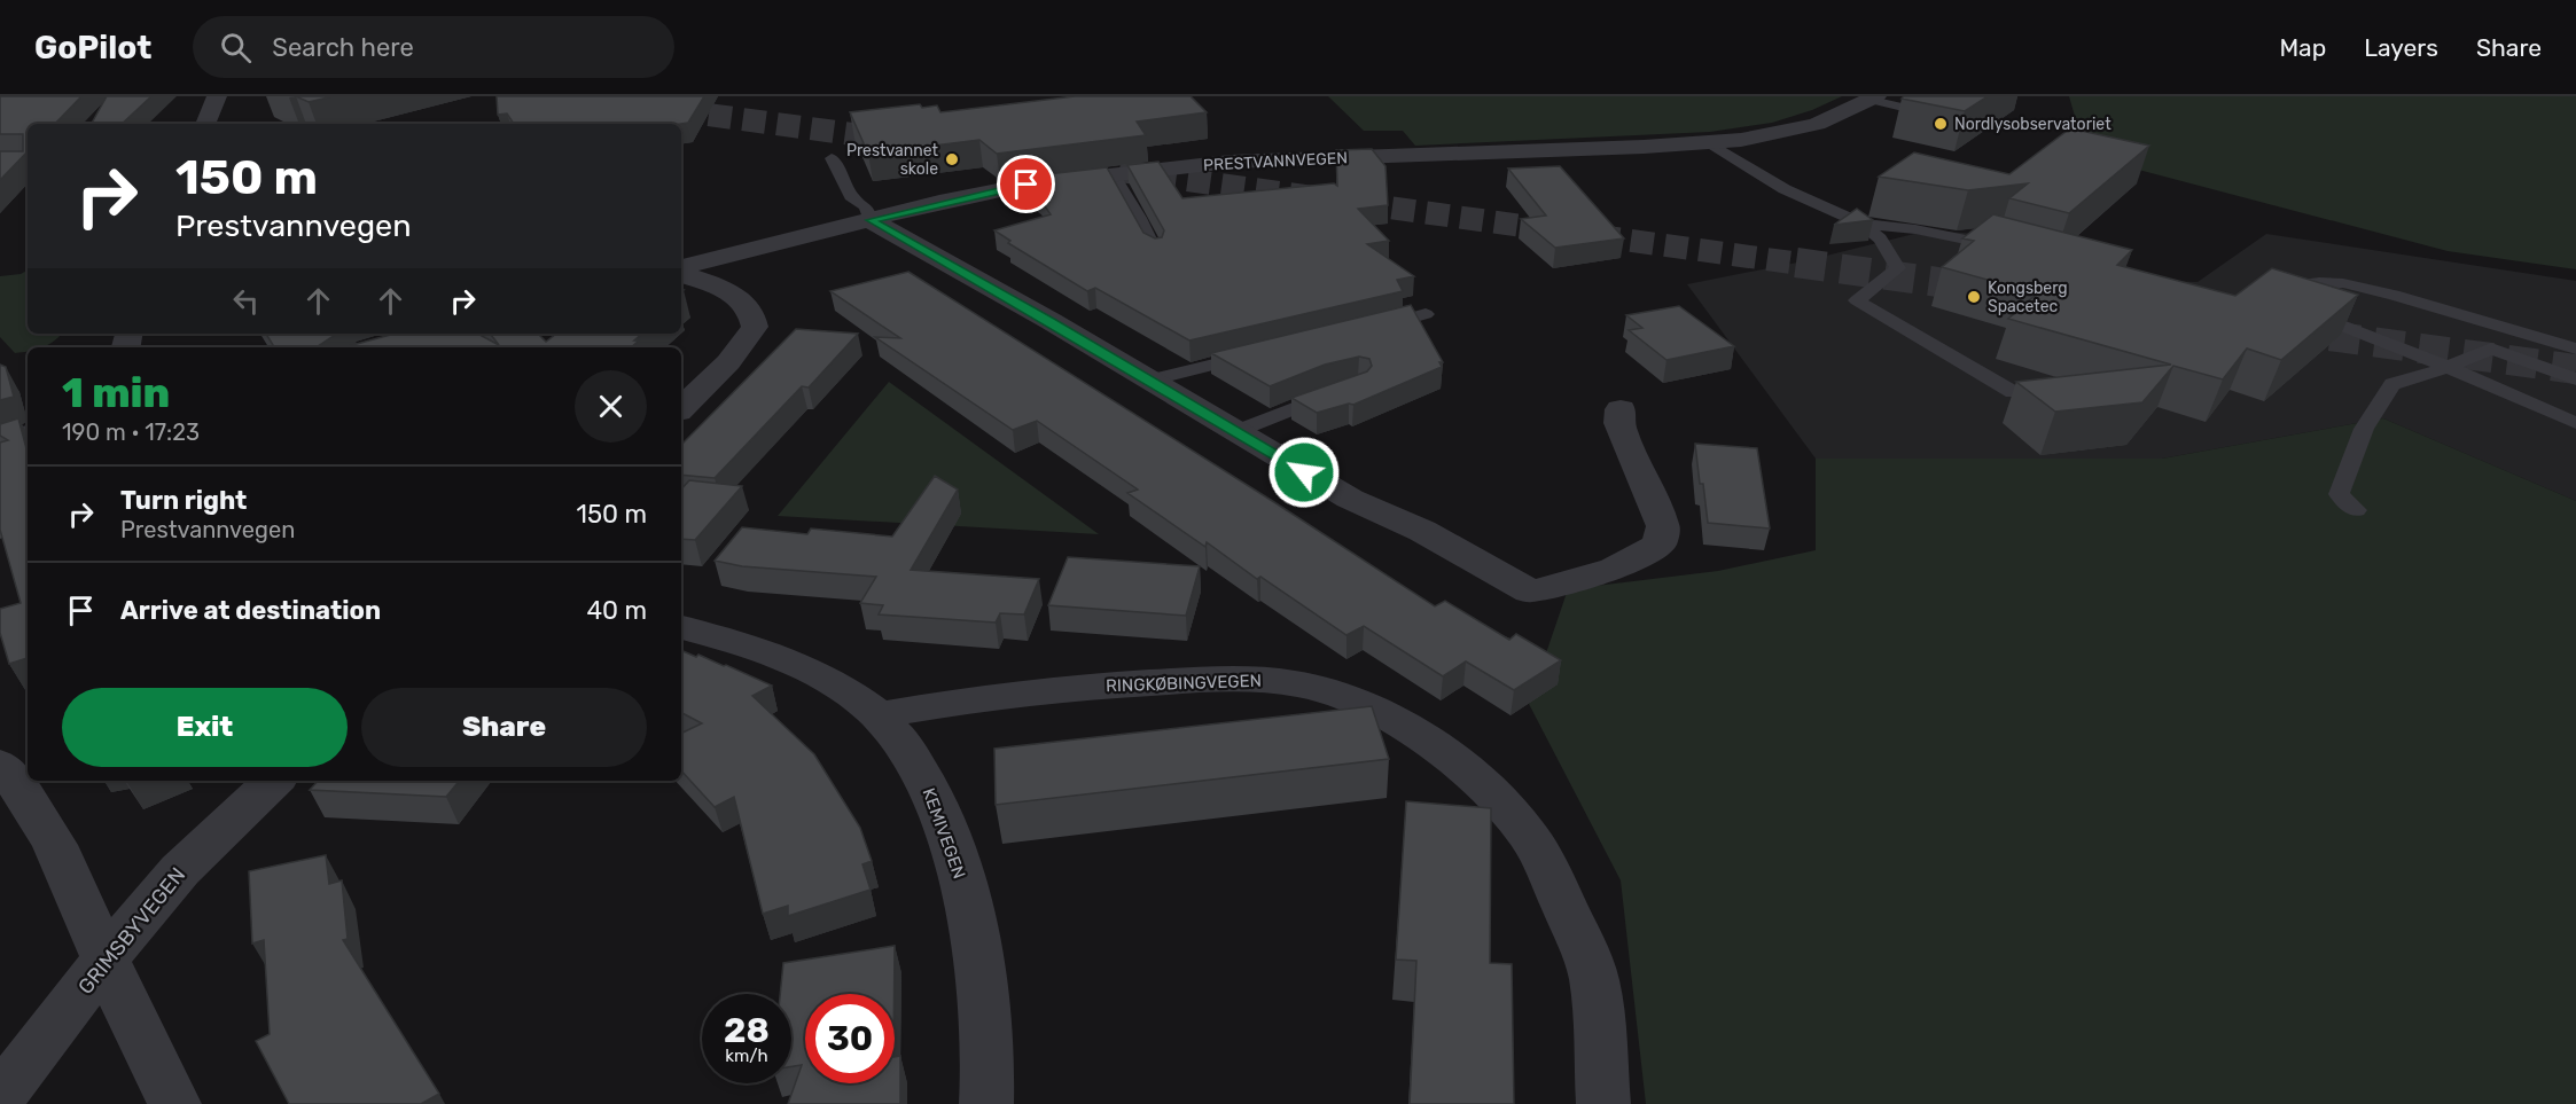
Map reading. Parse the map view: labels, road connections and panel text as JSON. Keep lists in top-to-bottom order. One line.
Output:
{"streets":{"street":["PRESTVANNVEGEN","RINGKØBINGVEGEN","KEMIVEGEN","GRIMSBYVEGEN"]},"crossings":[["RINGKØBINGVEGEN","KEMIVEGEN"]],"places":["Nordlysobservatoriet","Prestvannet skole","Kongsberg Spacetec"],"page":{"header":"GoPilot","search":"Search here","nav":["Map","Layers","Share"],"turn":["150 m","Prestvannvegen"],"heading":["1 min","190 m · 17:23"],"list":[{"name":"Turn right","note":"Prestvannvegen","value":"150 m"},{"name":"Arrive at destination","value":"40 m"}],"buttons":["Exit","Share"],"speed":"28 km/h","limit":"30"}}
